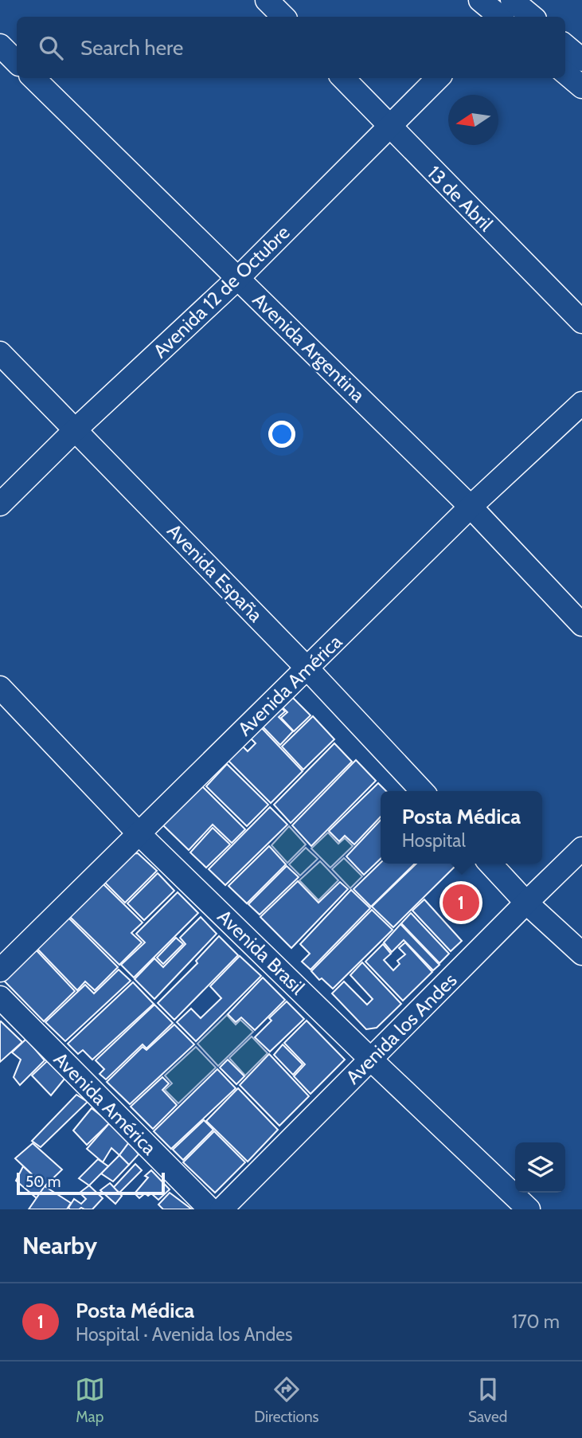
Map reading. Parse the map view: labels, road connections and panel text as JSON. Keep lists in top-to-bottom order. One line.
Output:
{"streets":{"street":["13 de Abril","Avenida 12 de Octubre","Avenida Argentina","Avenida España","Avenida América","Avenida Brasil","Avenida los Andes"]},"crossings":[["13 de Abril","Avenida 12 de Octubre"],["Avenida 12 de Octubre","Avenida Argentina"],["Avenida 12 de Octubre","Avenida España"],["Avenida Argentina","Avenida América"],["Avenida España","Avenida América"],["Avenida América","Avenida Brasil"],["Avenida Brasil","Avenida los Andes"]],"scale_bar":"50 m","north":"left","page":{"search":"Search here","popup":["Posta Médica","Hospital"],"pins":"1","scale":"50 m","heading":"Nearby","list":[{"mark":"1","name":"Posta Médica","note":"Hospital · Avenida los Andes","value":"170 m"}],"nav":["Map","Directions","Saved"]}}
